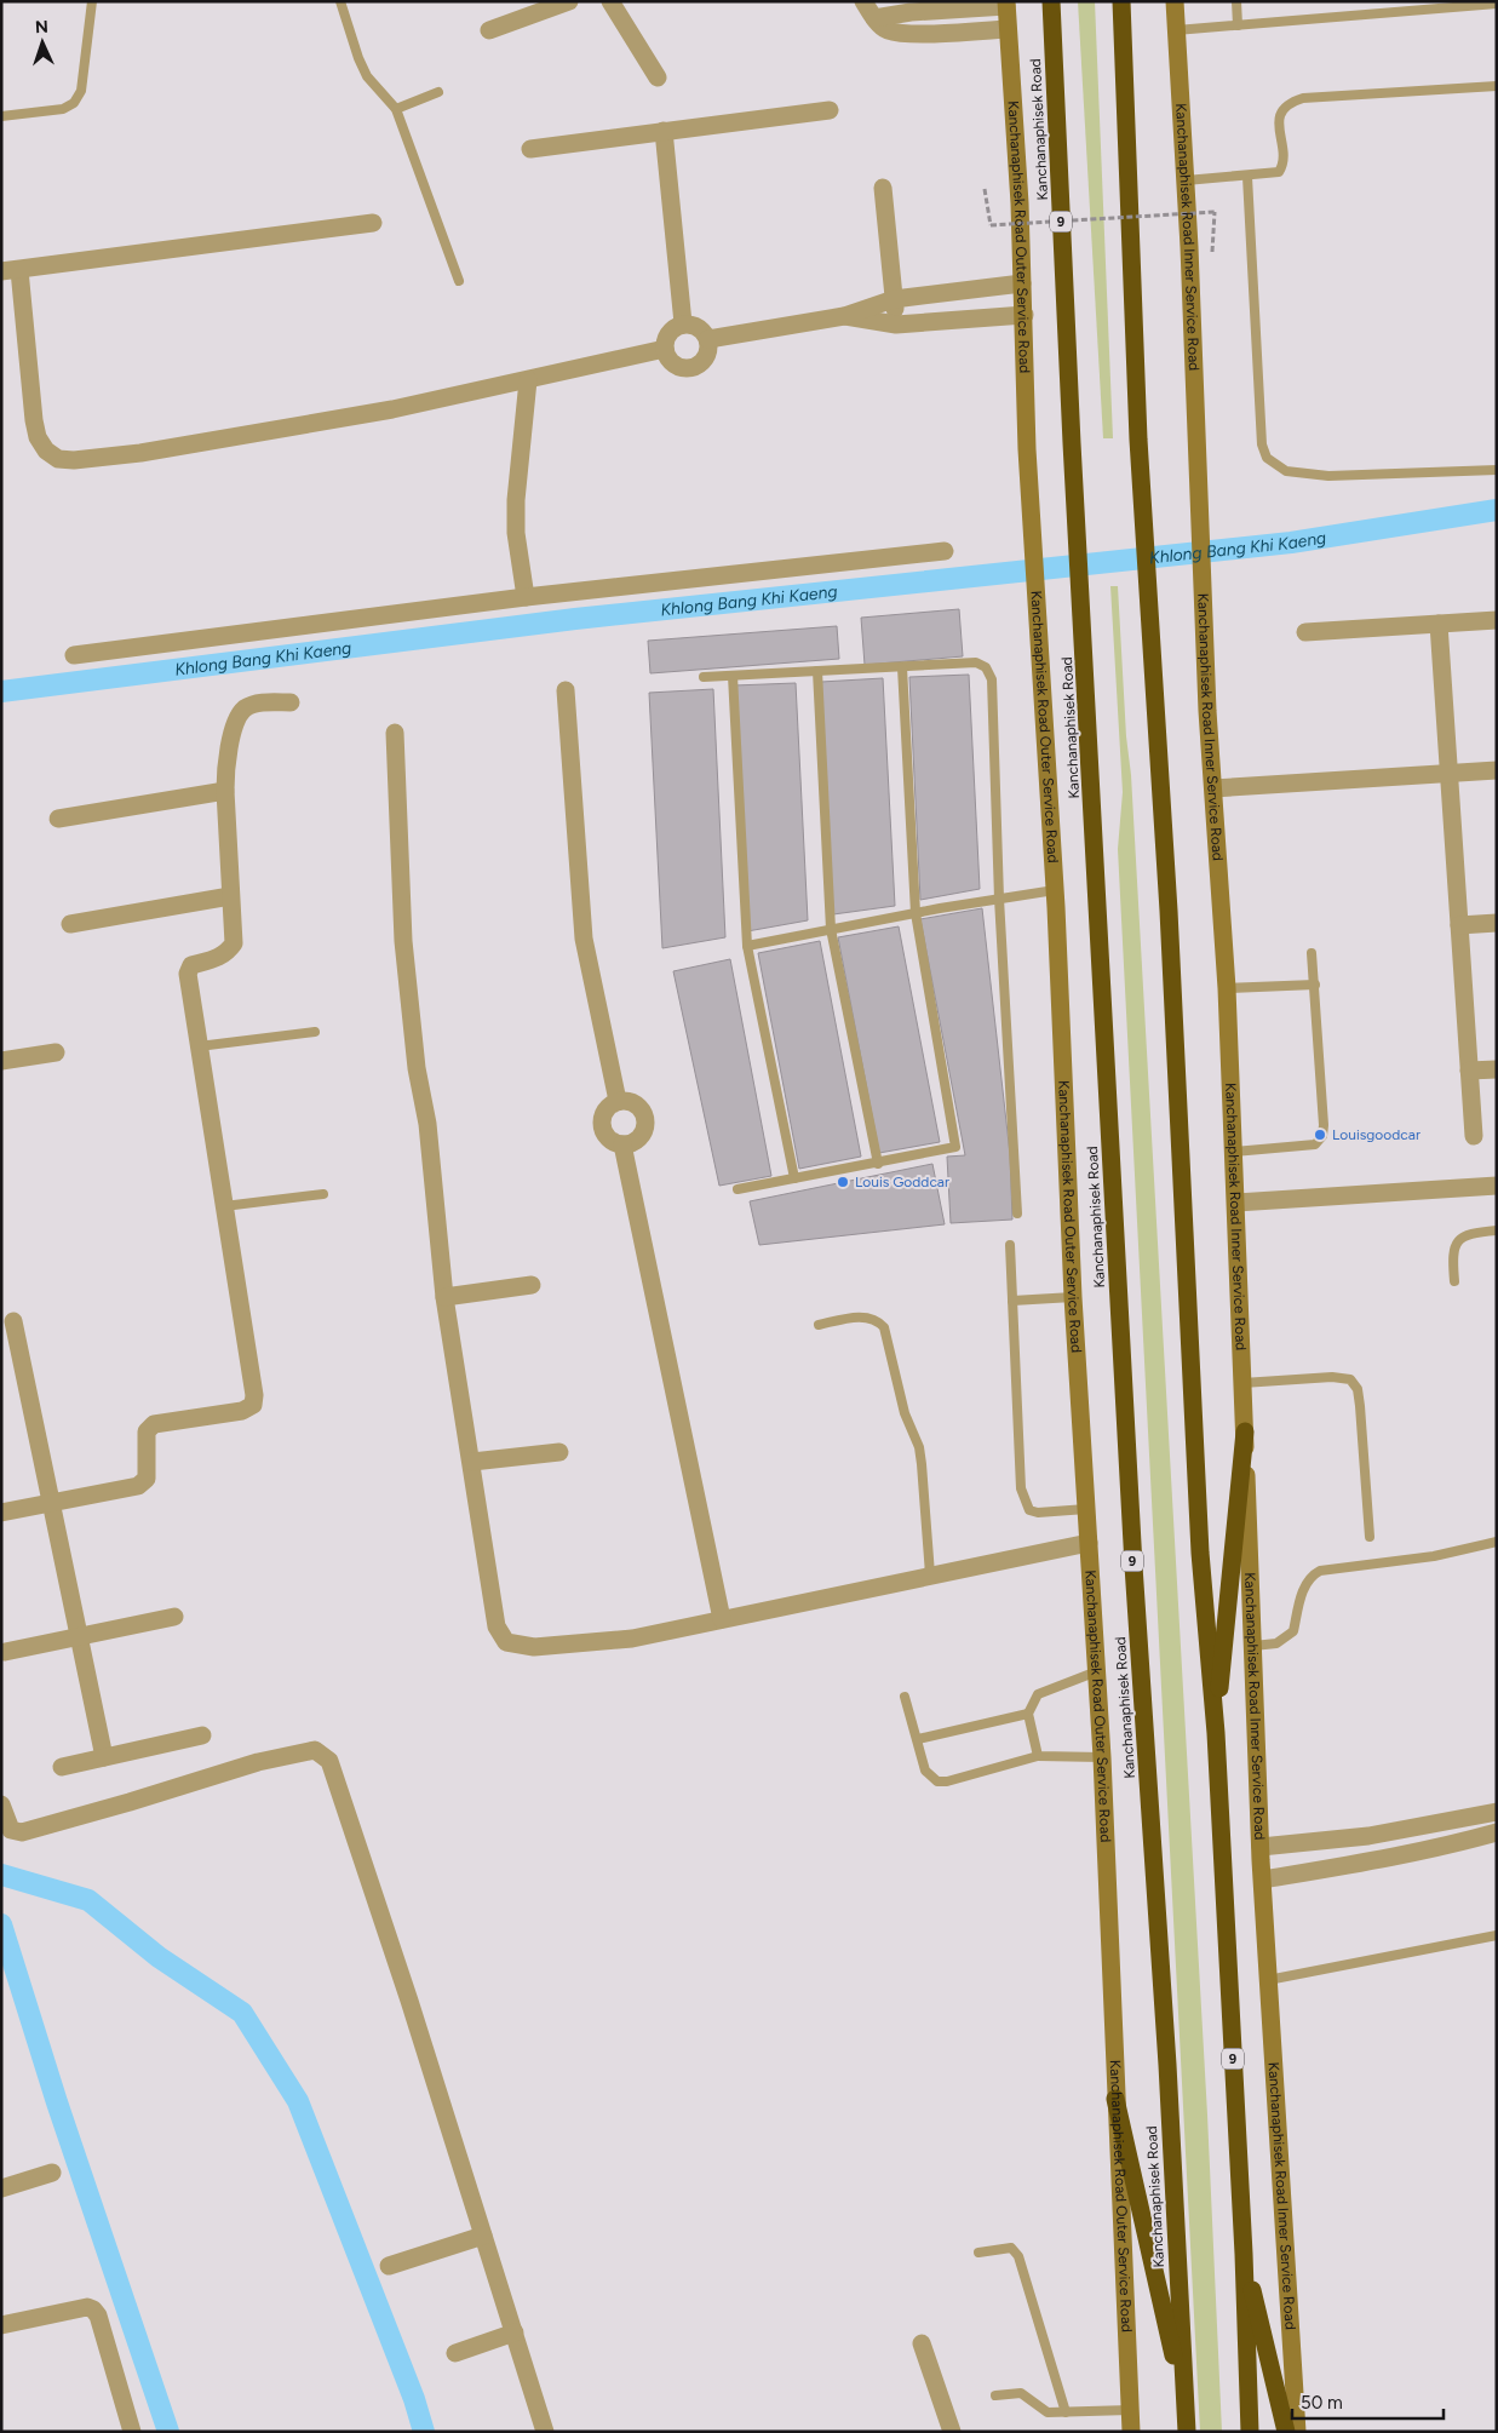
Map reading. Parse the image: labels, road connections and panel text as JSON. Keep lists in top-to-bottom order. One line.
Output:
{"streets":{"highway":["Kanchanaphisek Road","9"],"main road":["Kanchanaphisek Road Outer Service Road","Kanchanaphisek Road Inner Service Road"]},"water":["Khlong Bang Khi Kaeng"],"places":["Louisgoodcar","Louis Goddcar"],"scale_bar":"50 m","north":"top"}
